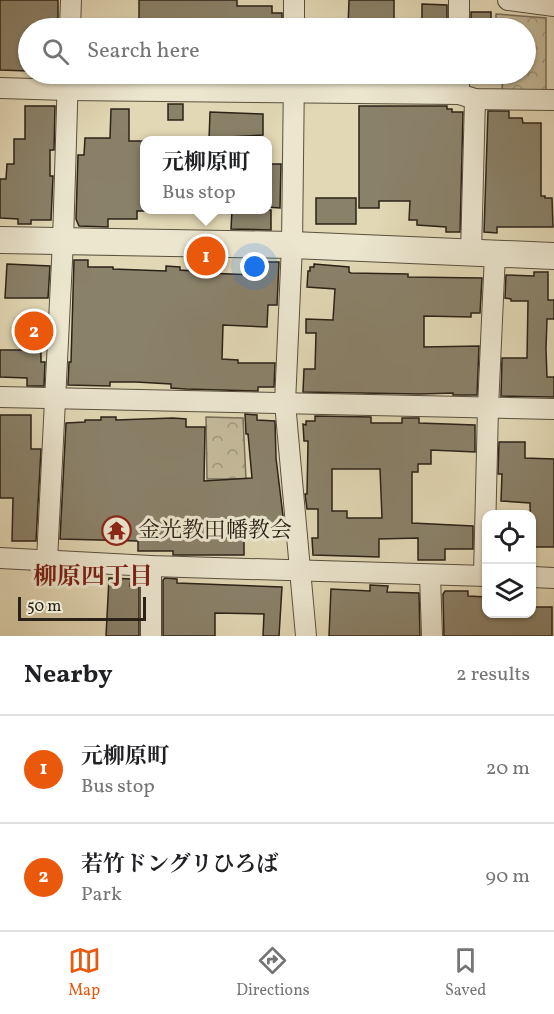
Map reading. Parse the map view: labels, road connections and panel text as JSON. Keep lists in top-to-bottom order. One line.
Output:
{"districts":["柳原四丁目"],"places":{"temple":["金光教田幡教会"]},"scale_bar":"50 m","page":{"search":"Search here","popup":["元柳原町","Bus stop"],"pins":["1","2"],"scale":"50 m","heading":["Nearby","2 results"],"list":[{"mark":"1","name":"元柳原町","note":"Bus stop","value":"20 m"},{"mark":"2","name":"若竹ドングリひろば","note":"Park","value":"90 m"}],"nav":["Map","Directions","Saved"]}}
